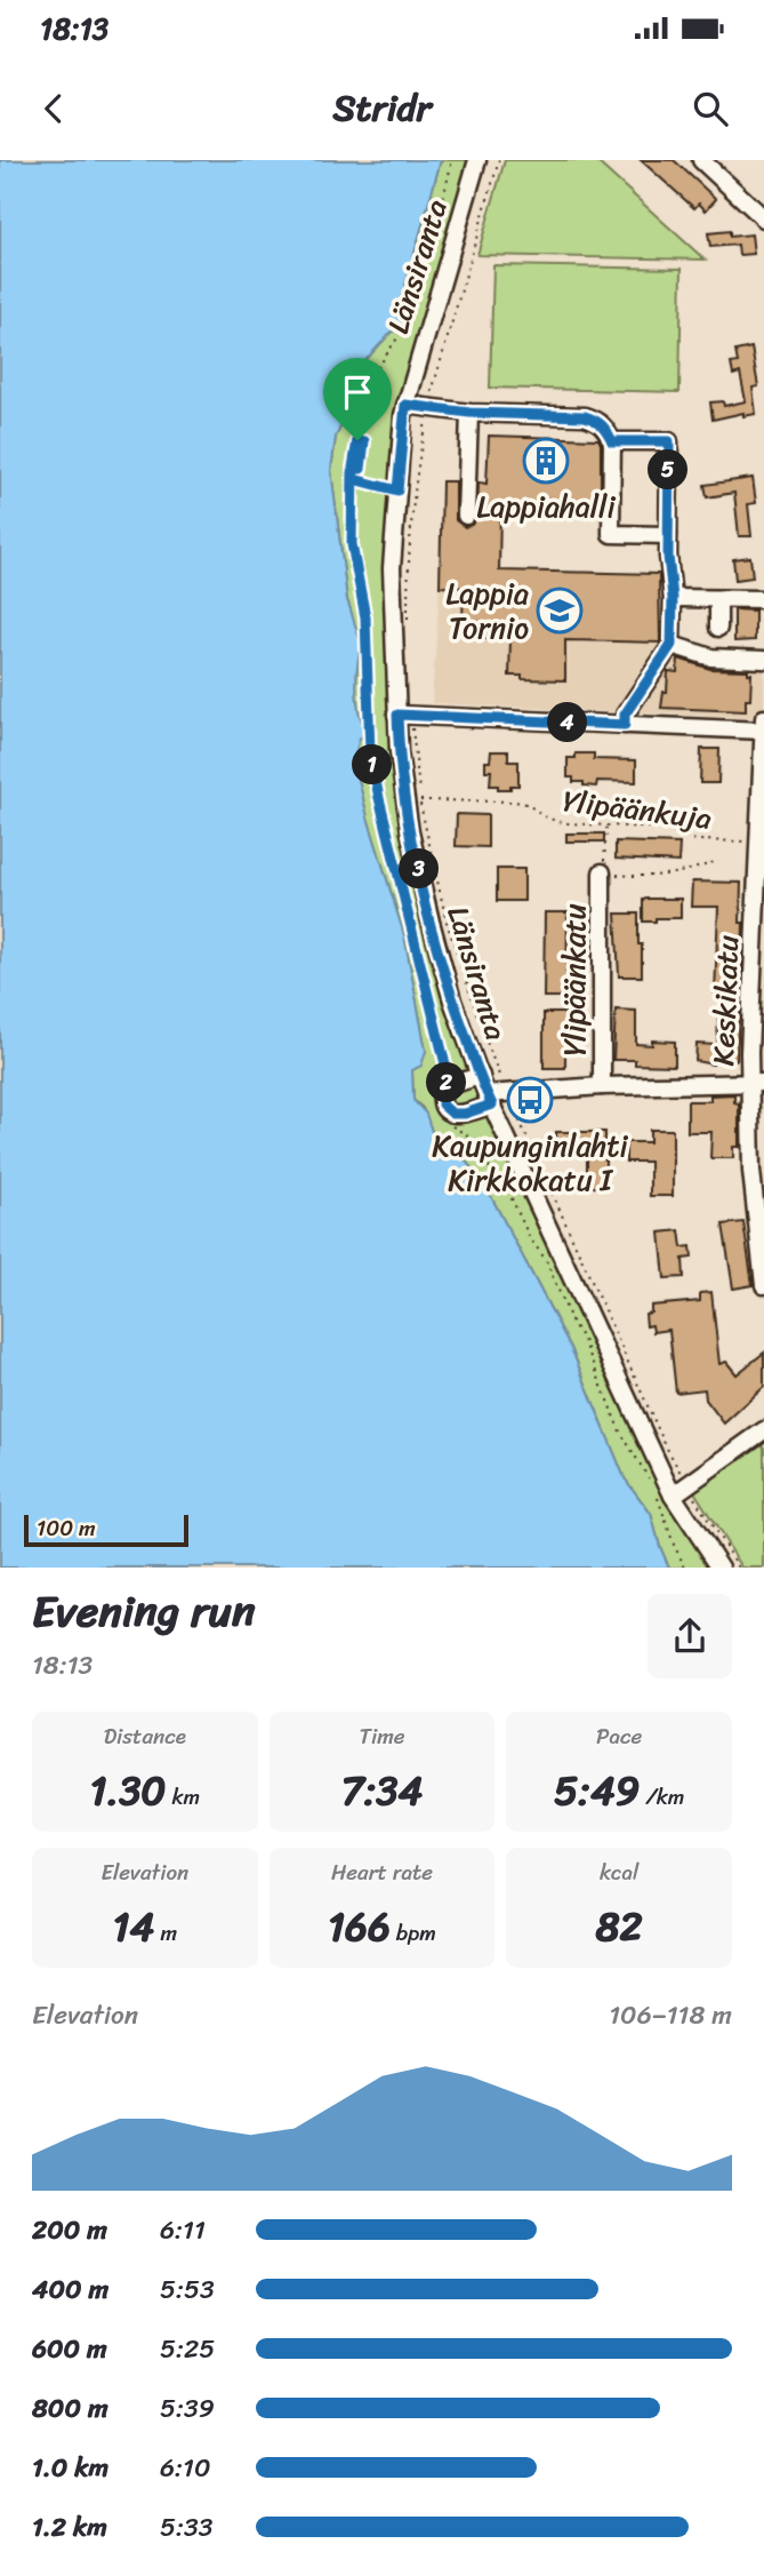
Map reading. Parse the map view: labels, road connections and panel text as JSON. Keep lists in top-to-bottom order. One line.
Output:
{"streets":{"street":["Länsiranta","Ylipäänkatu","Keskikatu"],"path":["Ylipäänkuja"]},"crossings":[["Ylipäänkuja","Keskikatu"]],"places":{"building":["Lappiahalli"],"school or university":["Lappia Tornio"],"bus stop":["Kaupunginlahti Kirkkokatu I"]},"scale_bar":"100 m","page":{"status":"18:13","header":"Stridr","pins":["5","4","1","3","2"],"scale":"100 m","heading":["Evening run","18:13"],"stats":[["Distance","1.30 km"],["Time","7:34"],["Pace","5:49 /km"],["Elevation","14 m"],["Heart rate","166 bpm"],["kcal","82"]],"chart":["Elevation","106–118 m"],"list":[{"name":"200 m","note":"6:11"},{"name":"400 m","note":"5:53"},{"name":"600 m","note":"5:25"},{"name":"800 m","note":"5:39"},{"name":"1.0 km","note":"6:10"},{"name":"1.2 km","note":"5:33"}]}}
